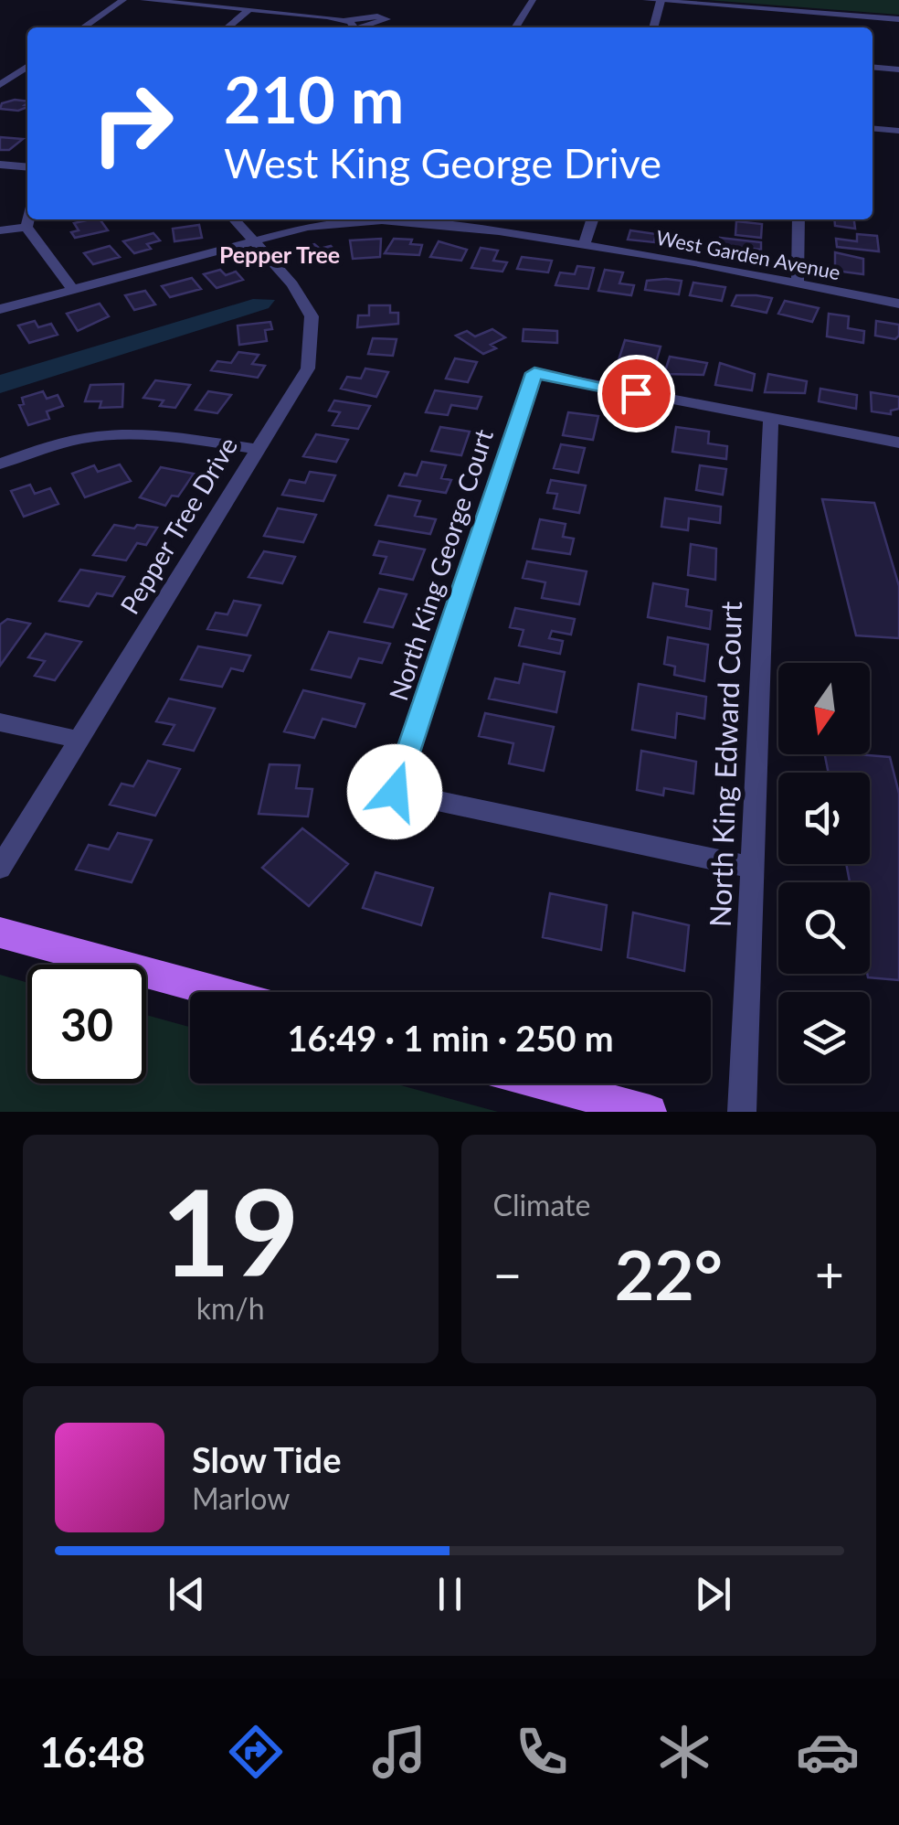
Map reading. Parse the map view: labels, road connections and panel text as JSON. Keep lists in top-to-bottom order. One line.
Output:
{"streets":{"street":["West Garden Avenue","Pepper Tree Drive","North King George Court","North King Edward Court"]},"crossings":[["West Garden Avenue","Pepper Tree Drive"],["North King George Court","North King Edward Court"]],"districts":["Pepper Tree"],"north":"bottom","page":{"turn":["210 m","West King George Drive"],"limit":"30","trip":"16:49 · 1 min · 250 m","tile":[["19","km/h"],"Climate"],"heat":["−","22°","+"],"song":["Slow Tide","Marlow"],"tabs":"16:48"}}
